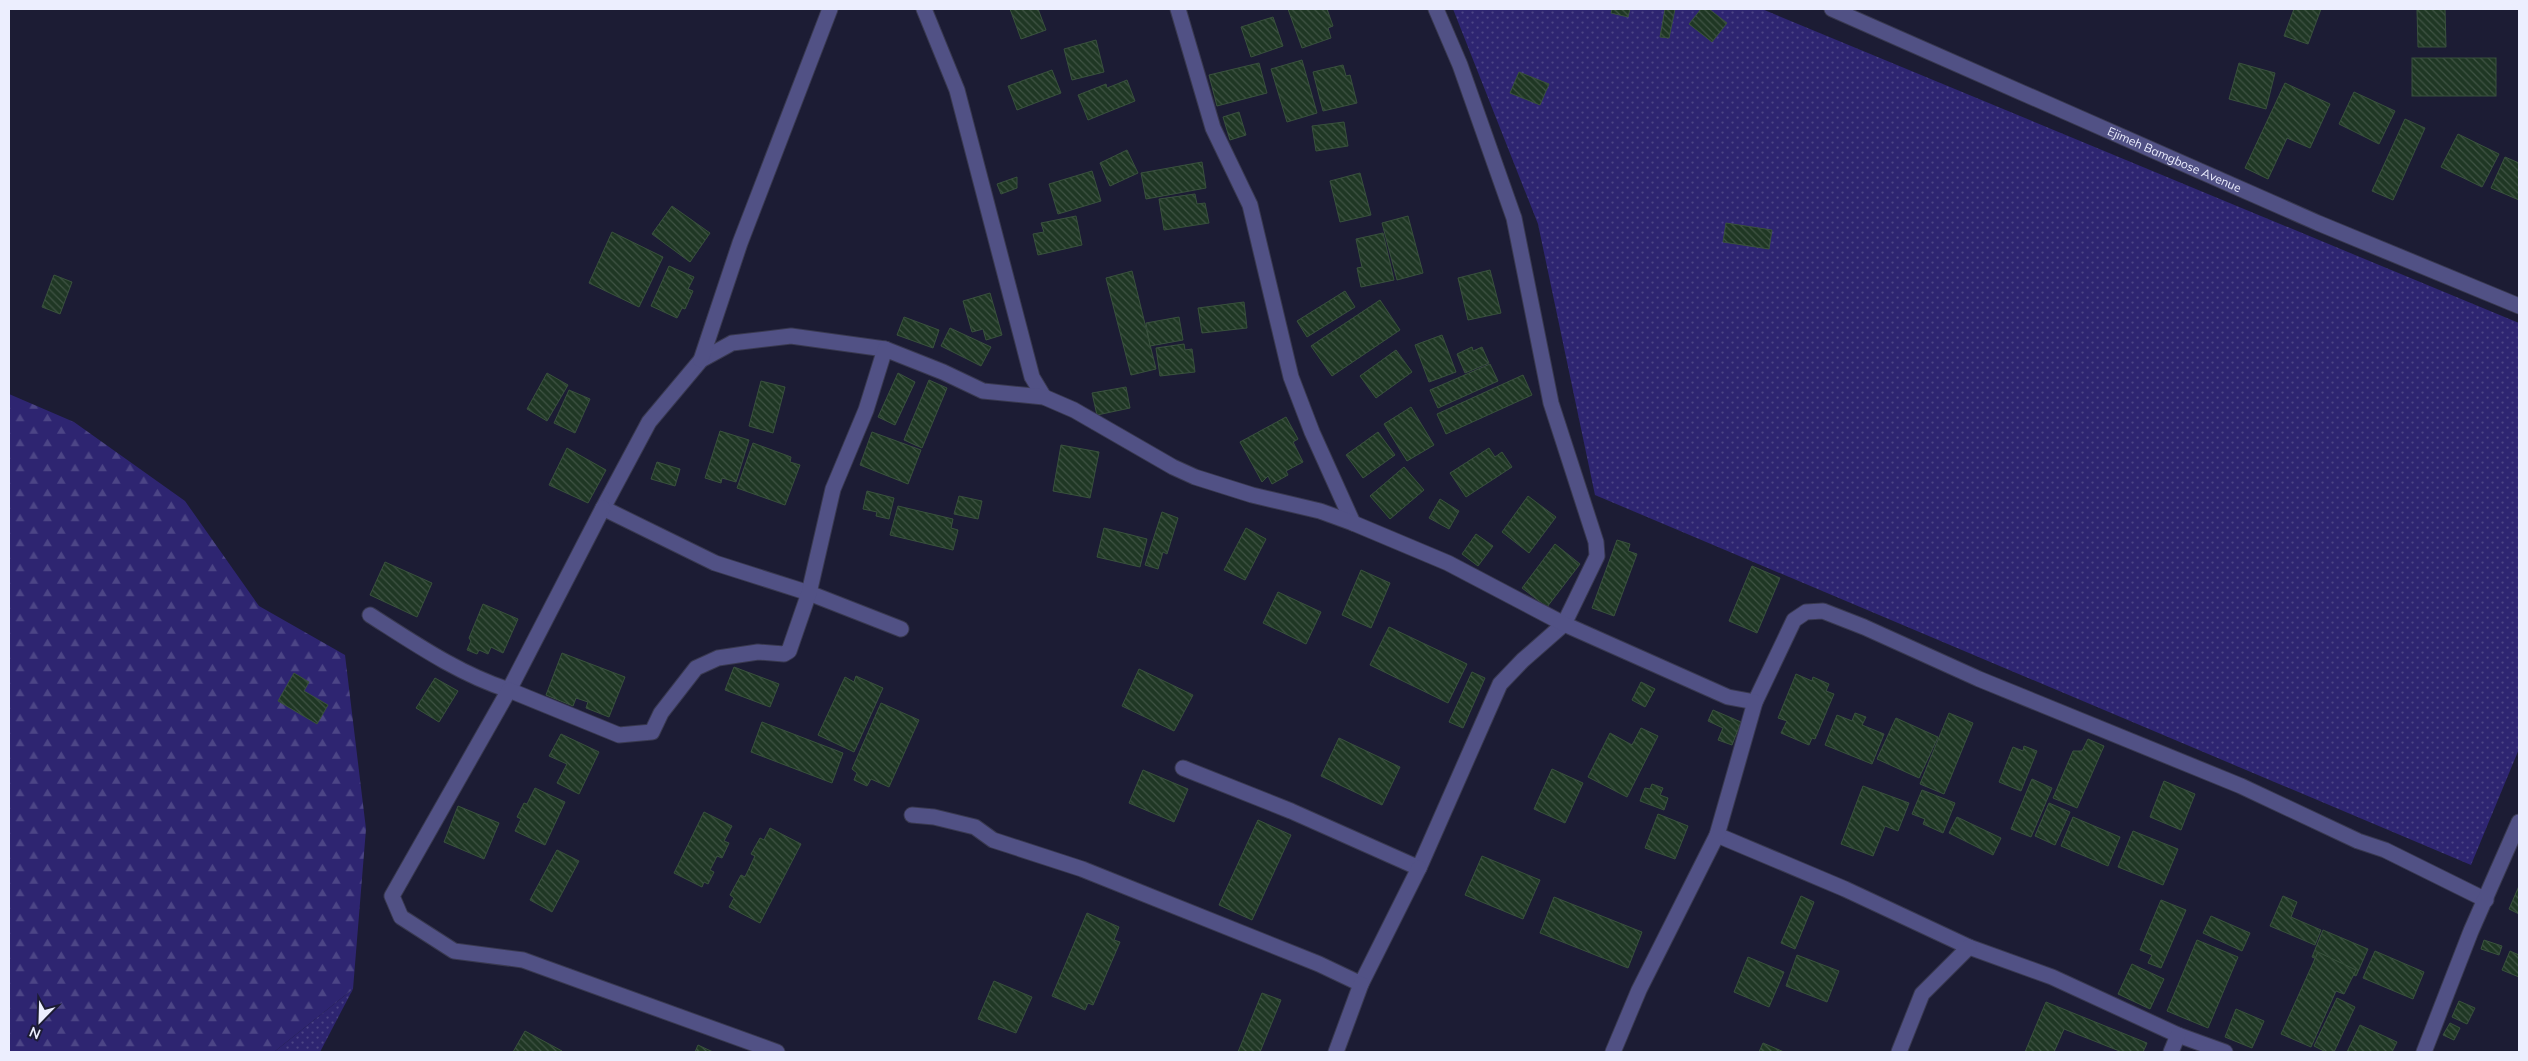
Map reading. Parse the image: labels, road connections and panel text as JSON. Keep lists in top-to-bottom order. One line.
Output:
{"streets":{"street":["Ejimeh Bamgbose Avenue"]},"north":"bottom left"}
